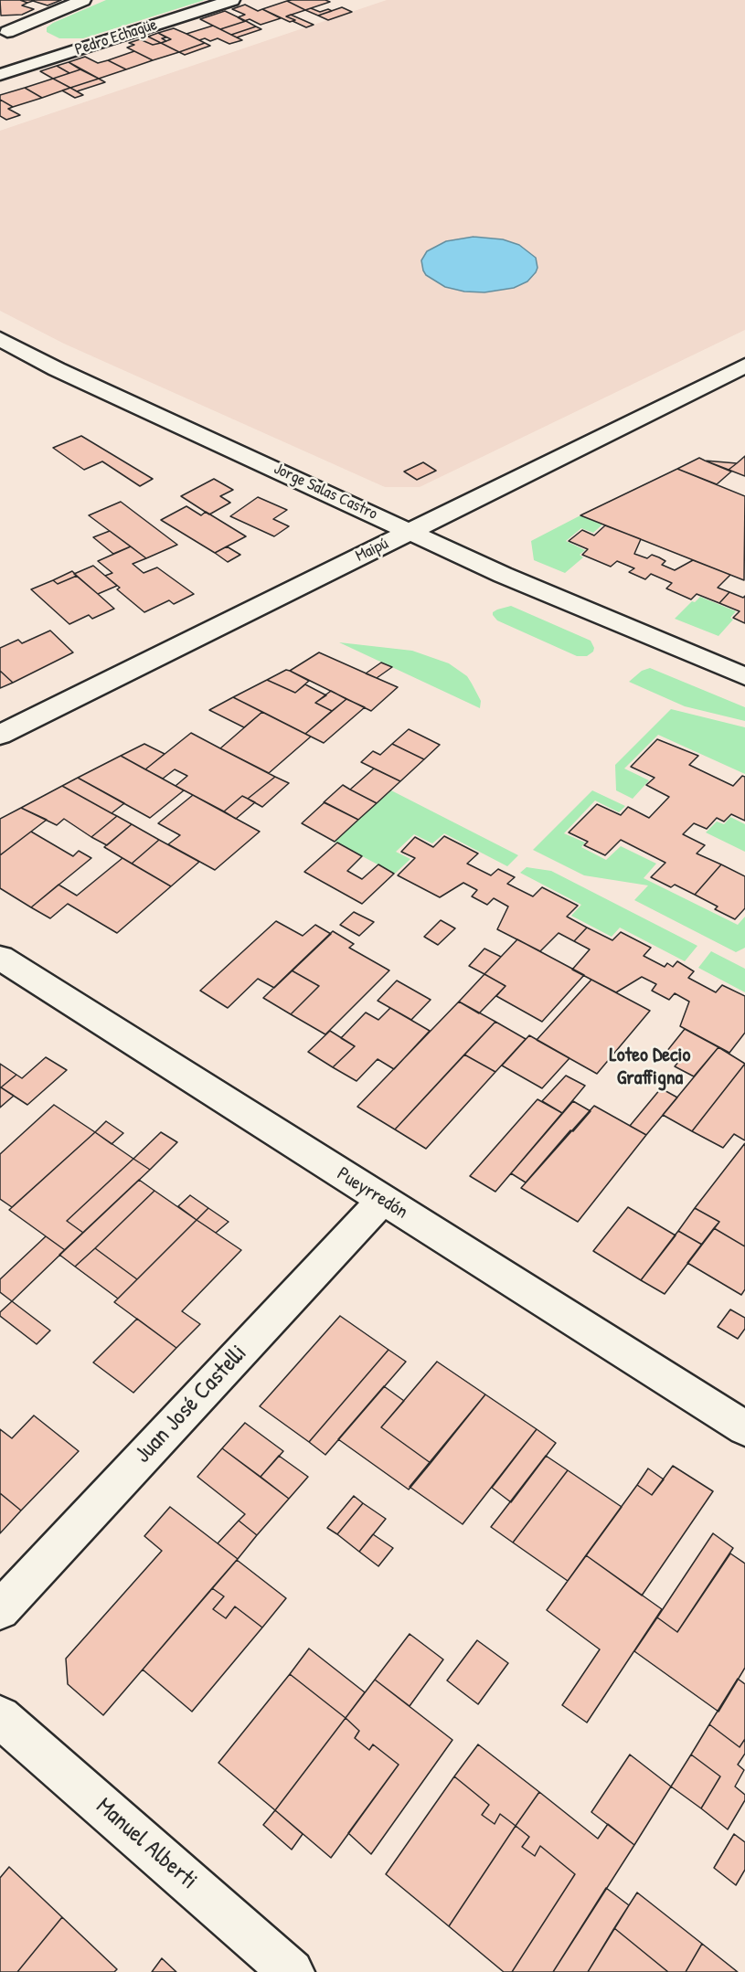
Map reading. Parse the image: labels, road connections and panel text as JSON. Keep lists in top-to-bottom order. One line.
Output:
{"streets":{"street":["Pedro Echagüe","Jorge Salas Castro","Maipú","Pueyrredón","Juan José Castelli","Manuel Alberti"]},"crossings":[["Jorge Salas Castro","Maipú"],["Pueyrredón","Juan José Castelli"]],"districts":["Loteo Decio Graffigna"]}
